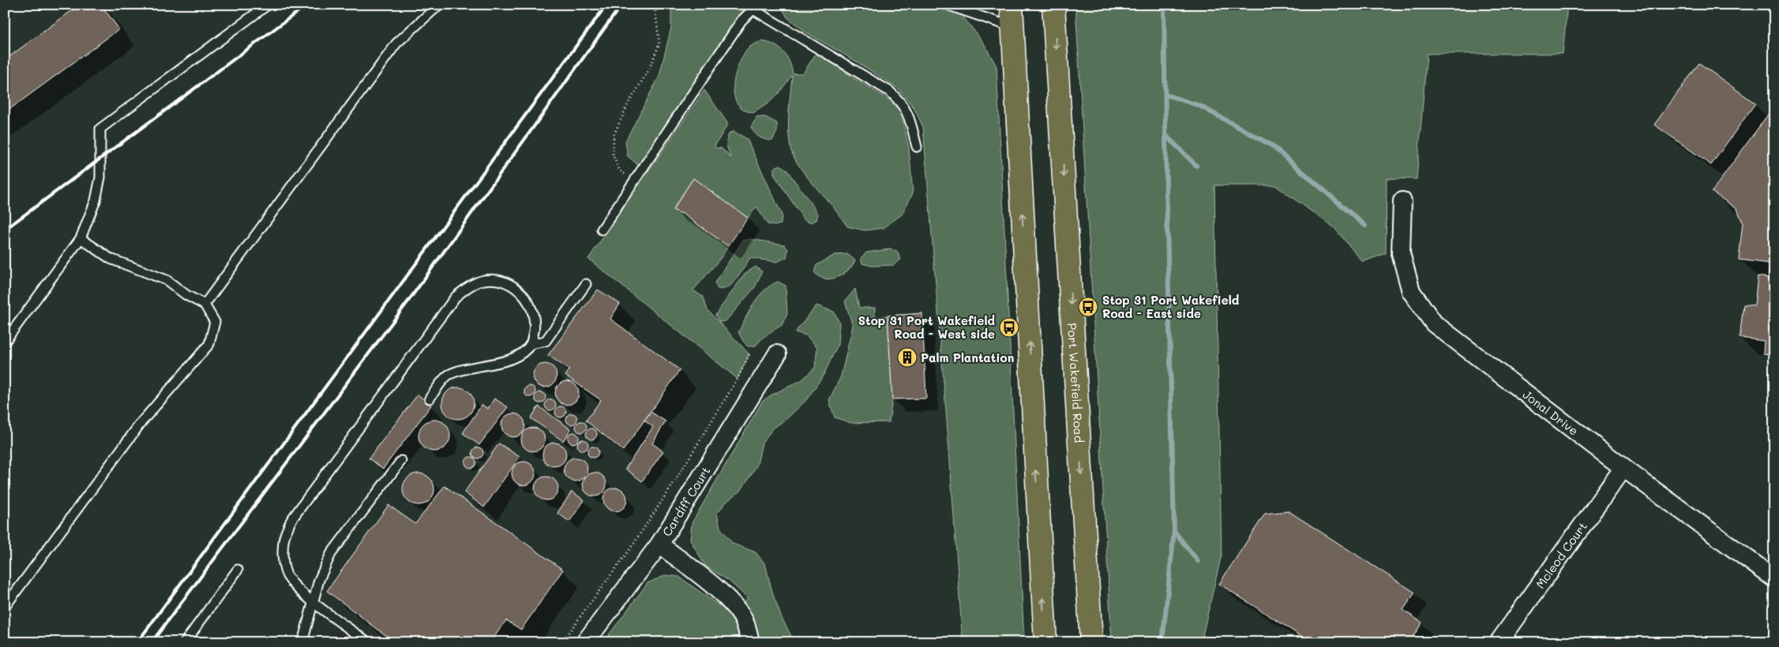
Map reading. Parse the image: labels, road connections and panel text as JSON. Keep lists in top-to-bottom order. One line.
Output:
{"streets":{"highway":["Port Wakefield Road"],"street":["Jonal Drive","Cardiff Court","Mcleod Court"]},"crossings":[["Jonal Drive","Mcleod Court"]],"places":{"bus stop":["Stop 31 Port Wakefield Road - East side","Stop 31 Port Wakefield Road - West side"],"building":["Palm Plantation"]}}
